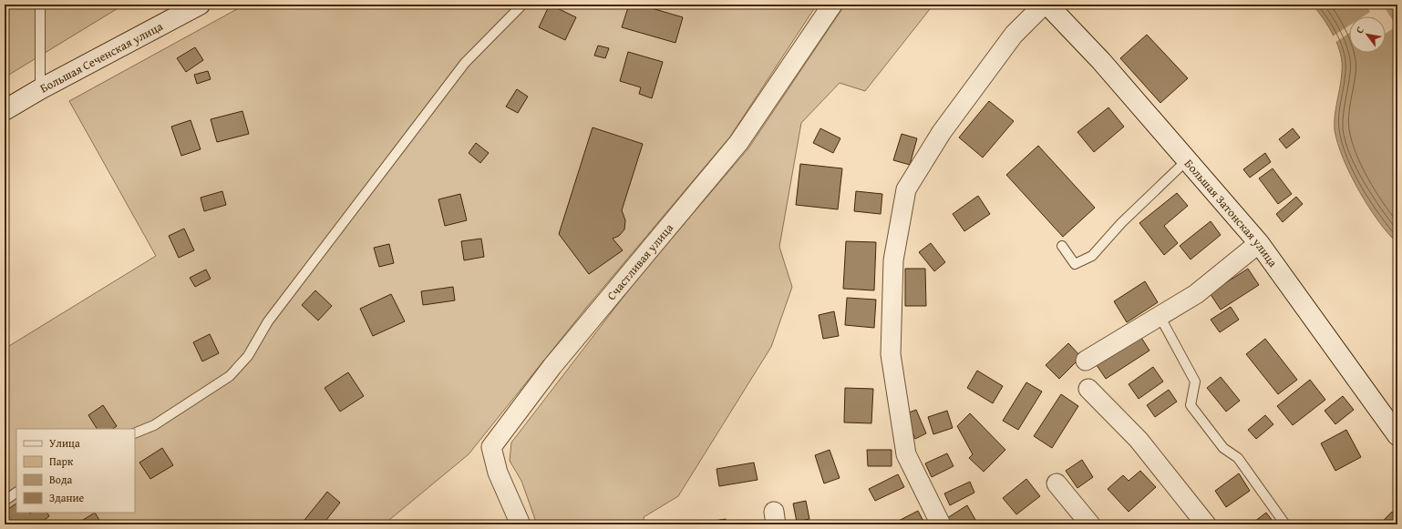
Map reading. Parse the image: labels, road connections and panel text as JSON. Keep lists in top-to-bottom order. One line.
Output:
{"streets":{"street":["Большая Сеченская улица","Большая Затонская улица","Счастливая улица"]},"legend":["Улица","Парк","Вода","Здание"],"north":"top left"}
